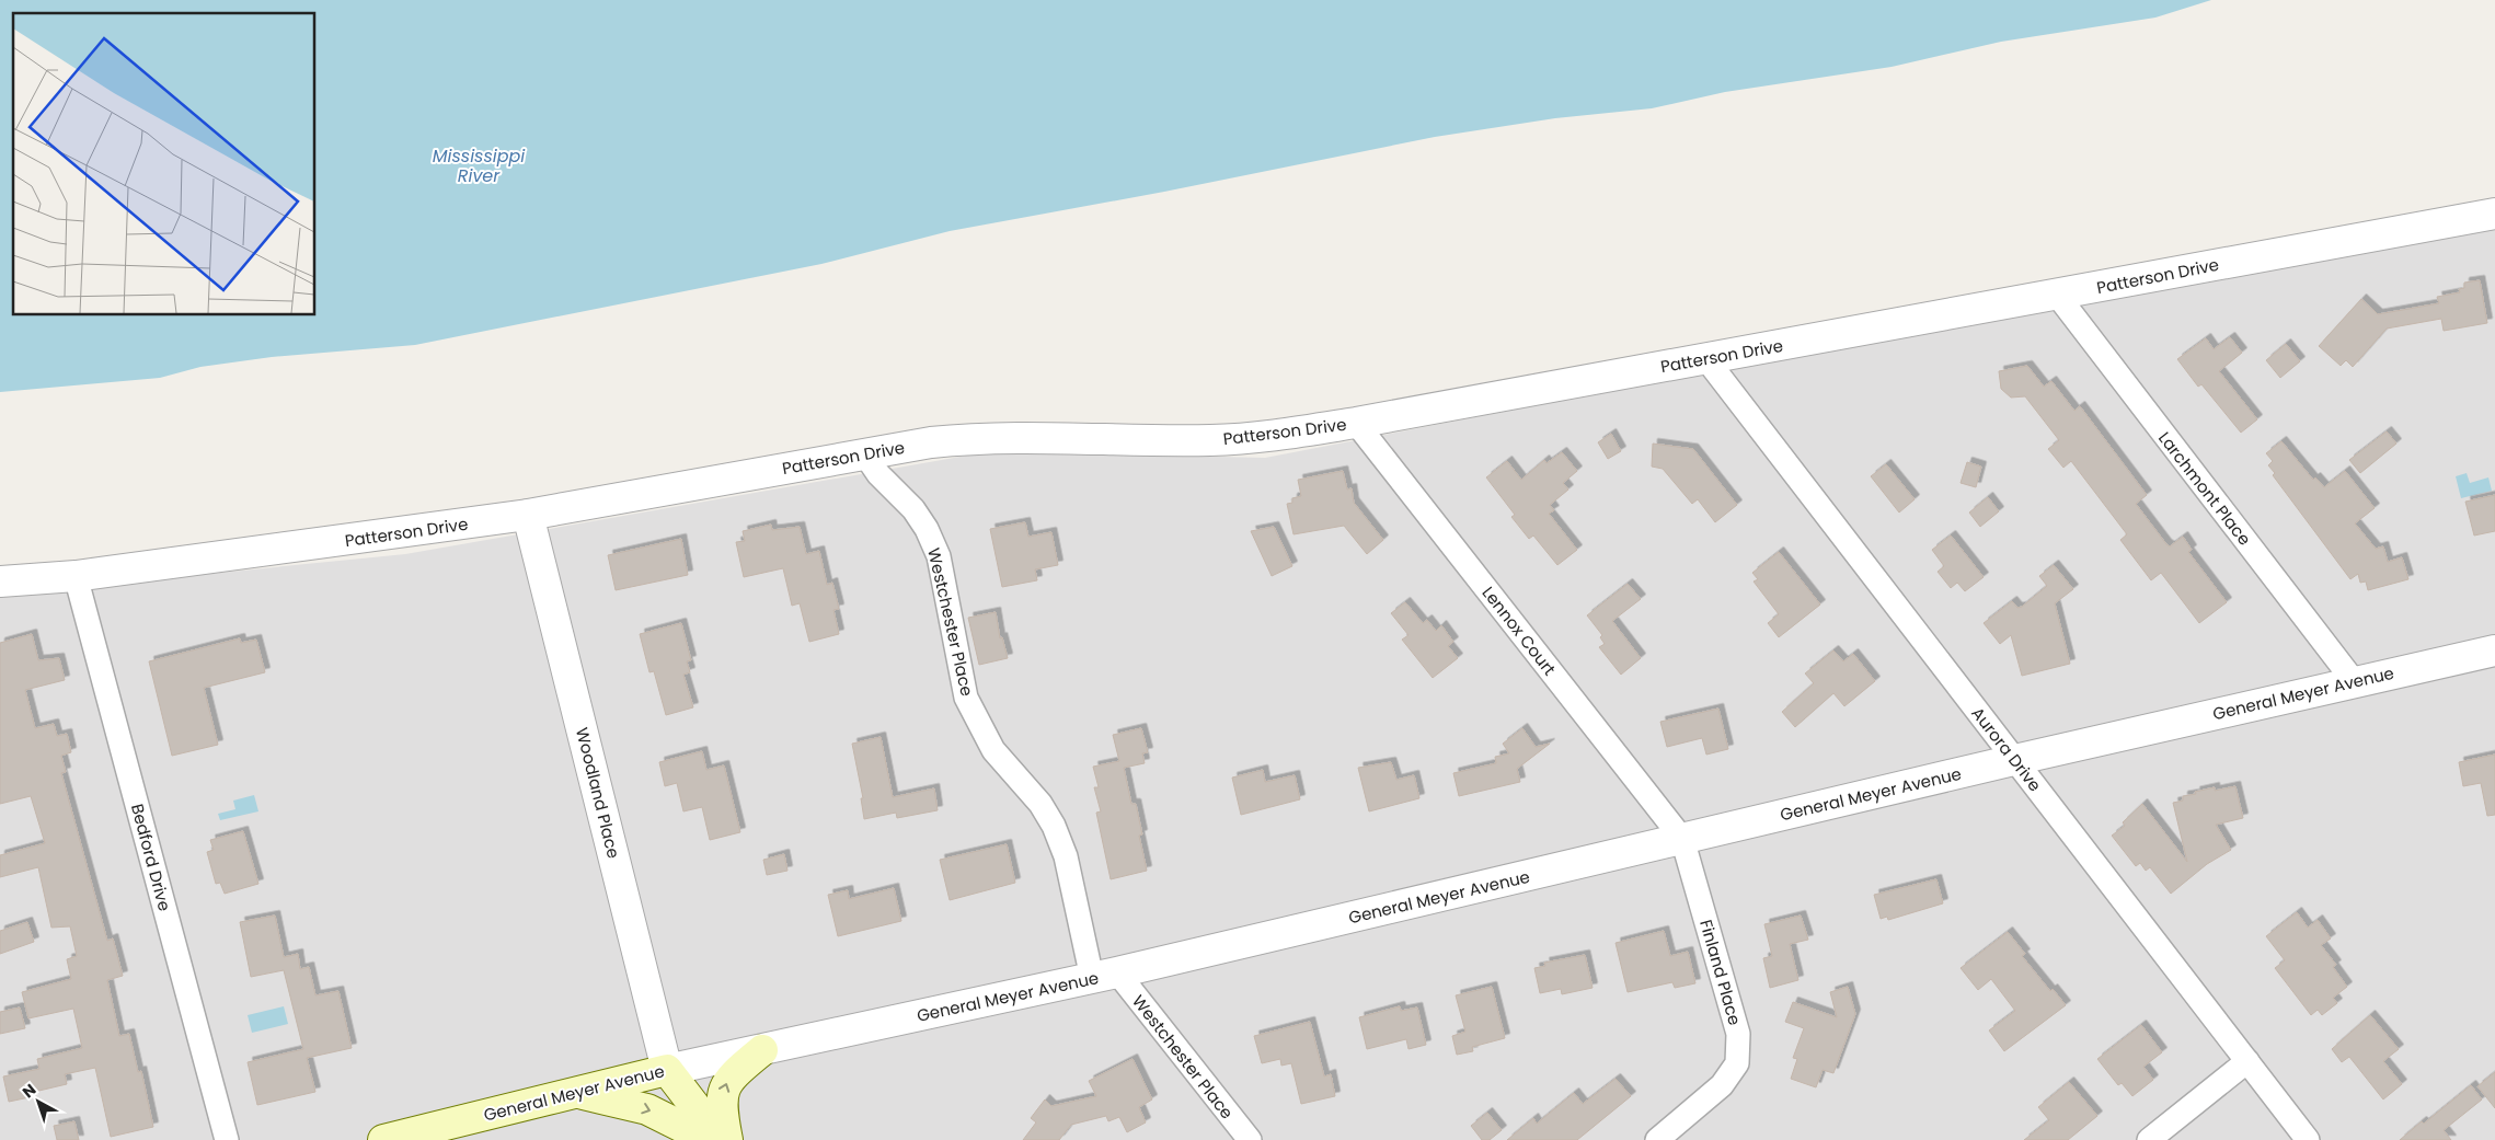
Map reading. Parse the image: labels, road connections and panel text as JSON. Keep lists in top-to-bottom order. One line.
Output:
{"streets":{"main road":["General Meyer Avenue"],"street":["Patterson Drive","Larchmont Place","Westchester Place","Lennox Court","Aurora Drive","Woodland Place","Bedford Drive","Finland Place"]},"crossings":[["Patterson Drive","Larchmont Place"],["Patterson Drive","Westchester Place"],["Patterson Drive","Lennox Court"],["Patterson Drive","Aurora Drive"],["Patterson Drive","Woodland Place"],["Patterson Drive","Bedford Drive"],["Larchmont Place","General Meyer Avenue"],["Westchester Place","General Meyer Avenue"],["Lennox Court","General Meyer Avenue"],["Lennox Court","Finland Place"],["General Meyer Avenue","Aurora Drive"],["General Meyer Avenue","Woodland Place"],["General Meyer Avenue","Finland Place"]],"water":["Mississippi River"],"north":"top left"}
